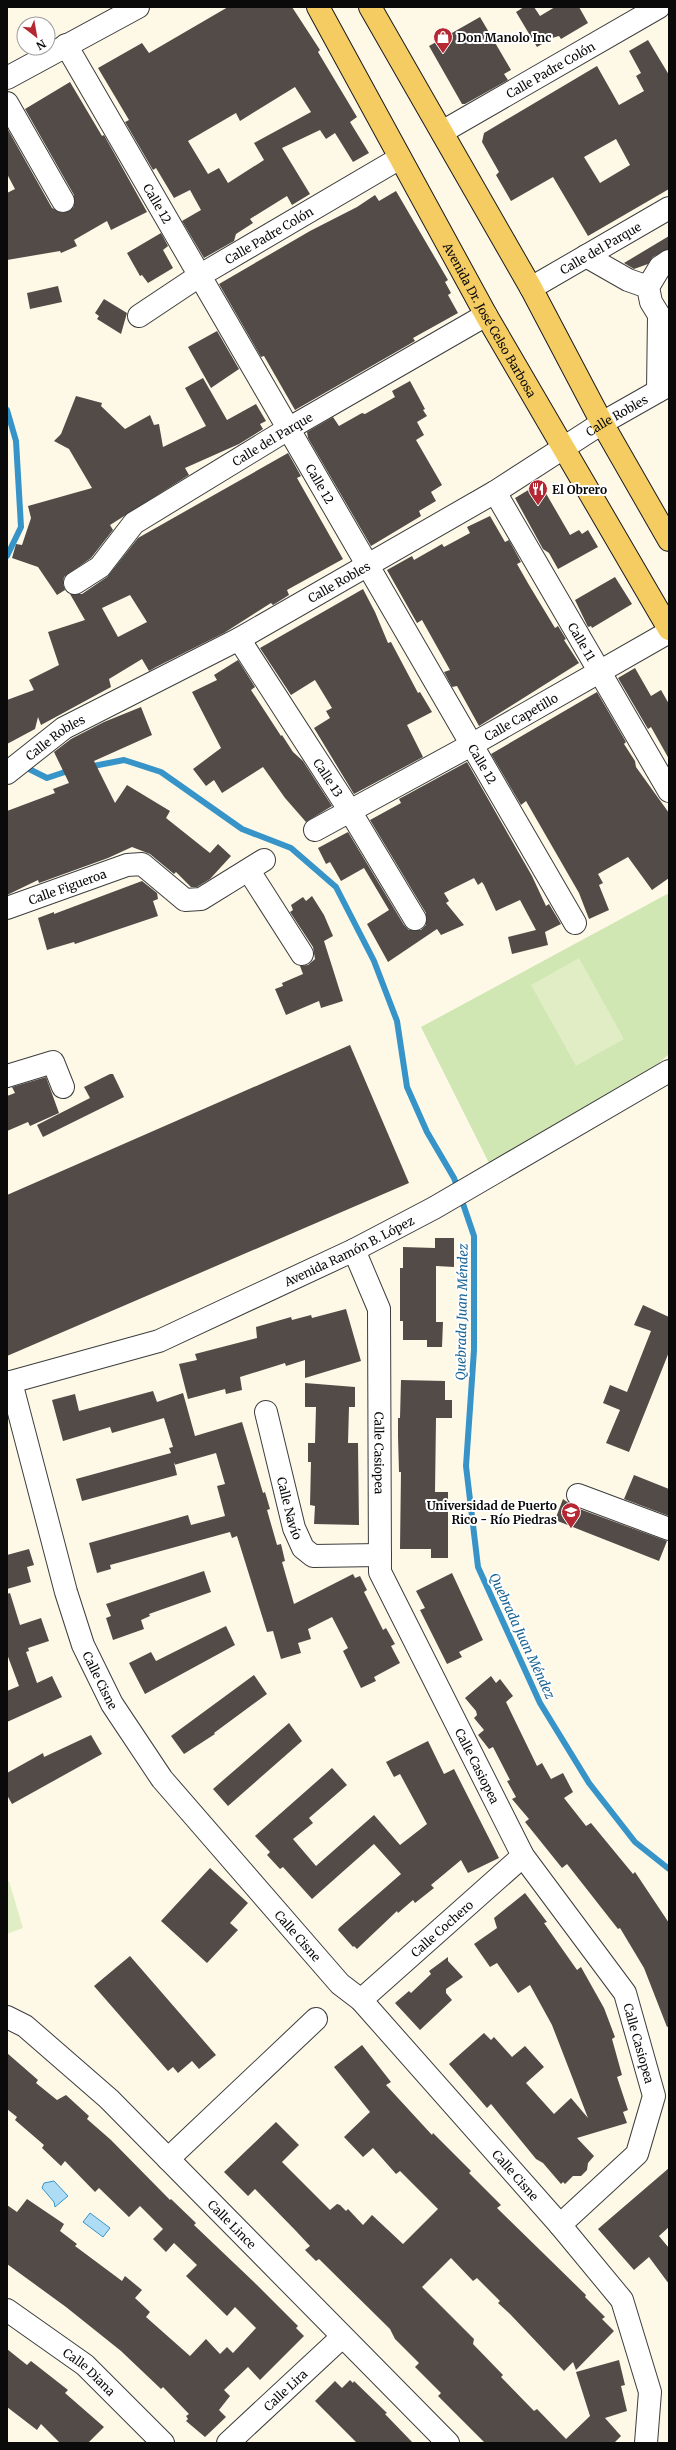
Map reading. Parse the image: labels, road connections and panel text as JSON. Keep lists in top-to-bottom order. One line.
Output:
{"streets":{"main road":["Avenida Dr. José Celso Barbosa"],"street":["Calle Padre Colón","Calle 12","Calle del Parque","Calle Robles","Calle 11","Calle Capetillo","Calle 13","Calle Figueroa","Avenida Ramón B. López","Calle Casiopea","Calle Navío","Calle Cisne","Calle Cochero","Calle Lince","Calle Diana","Calle Lira"]},"crossings":[["Calle Padre Colón","Calle 12"],["Calle Padre Colón","Avenida Dr. José Celso Barbosa"],["Calle 12","Calle del Parque"],["Calle 12","Calle Robles"],["Calle 12","Calle Capetillo"],["Calle del Parque","Avenida Dr. José Celso Barbosa"],["Avenida Dr. José Celso Barbosa","Calle Robles"],["Avenida Dr. José Celso Barbosa","Calle Capetillo"],["Calle Robles","Calle 11"],["Calle Robles","Calle 13"],["Calle 11","Calle Capetillo"],["Calle Capetillo","Calle 13"],["Avenida Ramón B. López","Calle Casiopea"],["Avenida Ramón B. López","Calle Cisne"],["Calle Casiopea","Calle Navío"],["Calle Casiopea","Calle Cisne"],["Calle Casiopea","Calle Cochero"],["Calle Cisne","Calle Cochero"],["Calle Lince","Calle Lira"]],"water":["Quebrada Juan Méndez"],"places":{"shop":["Don Manolo Inc"],"restaurant":["El Obrero"],"school or university":["Universidad de Puerto Rico - Río Piedras"]},"north":"bottom right"}
